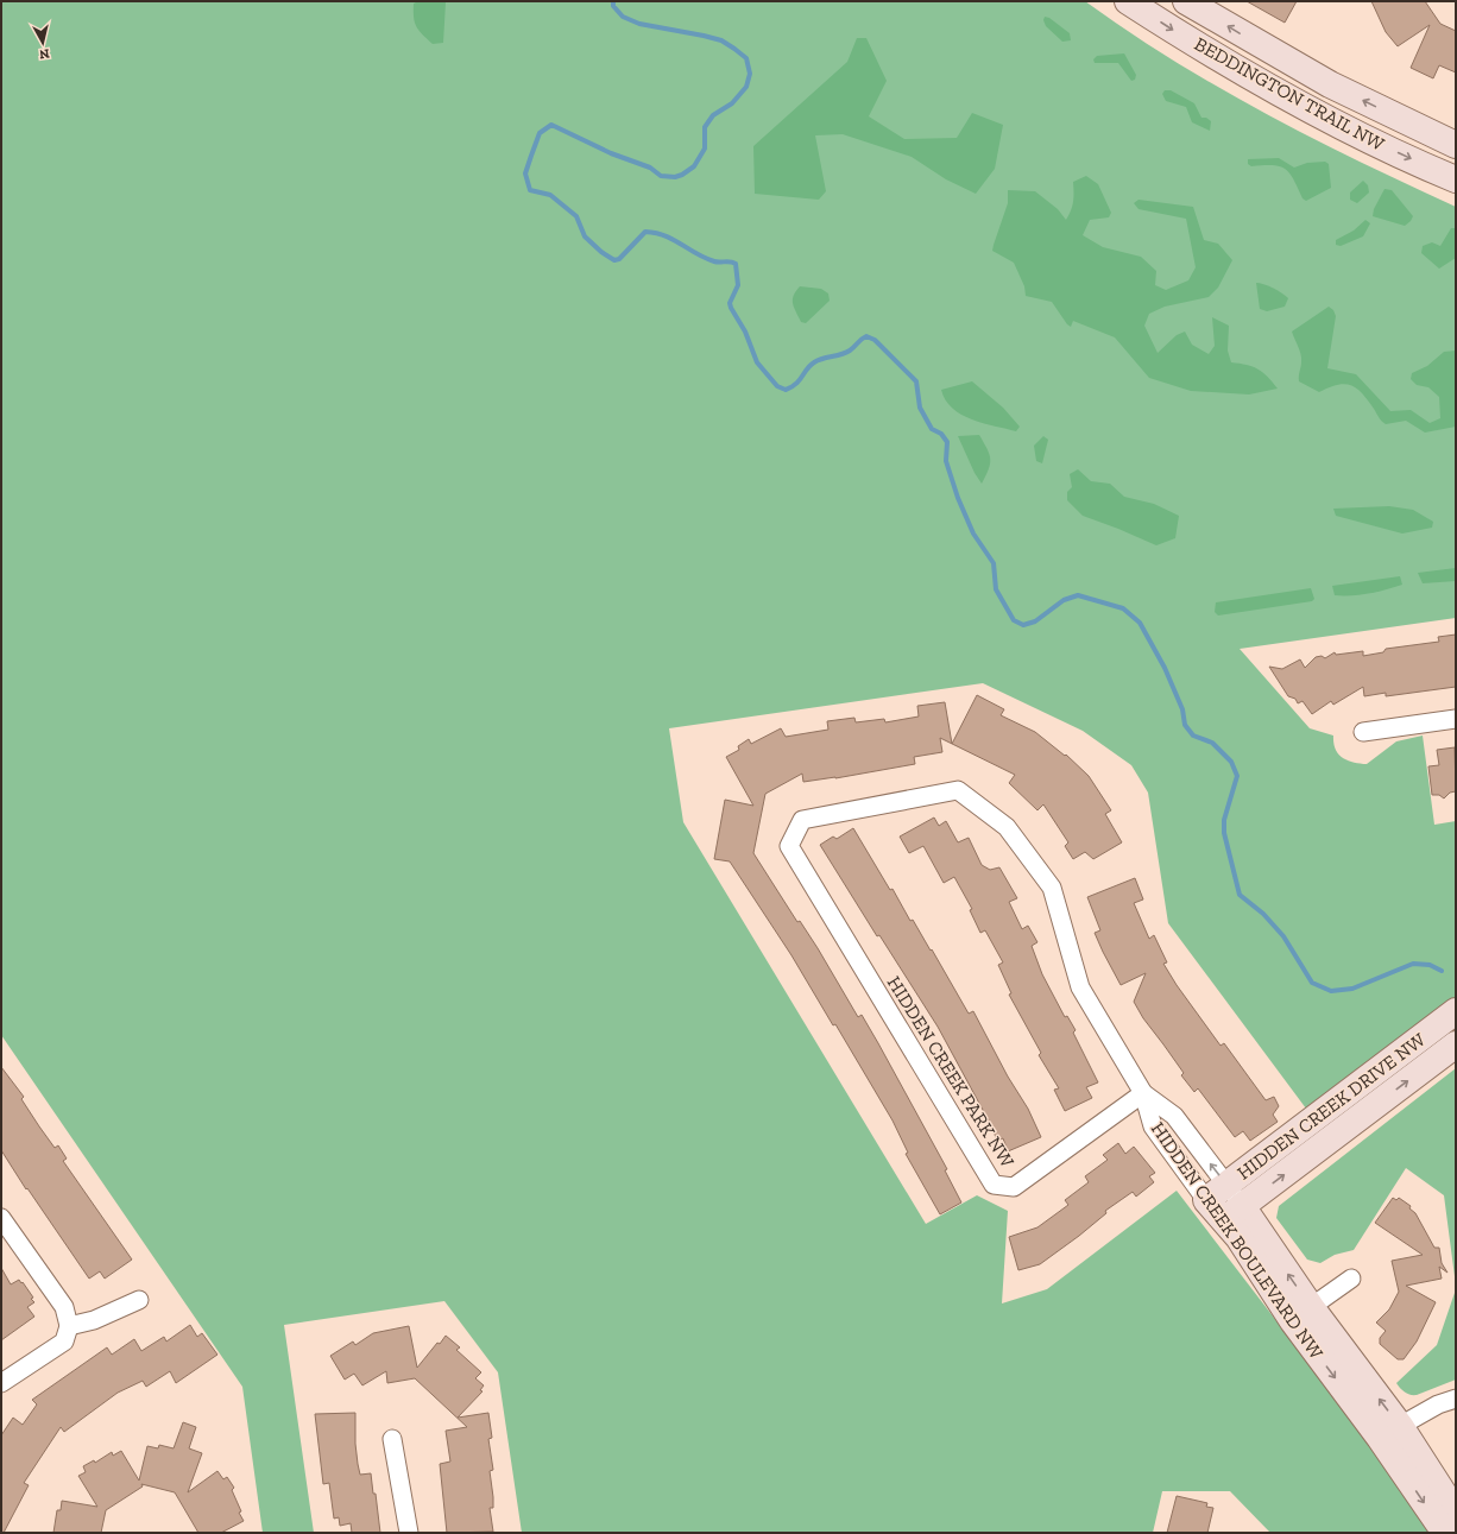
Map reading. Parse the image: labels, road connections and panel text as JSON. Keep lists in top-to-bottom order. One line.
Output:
{"streets":{"street":["BEDDINGTON TRAIL NW","HIDDEN CREEK PARK NW","HIDDEN CREEK DRIVE NW","HIDDEN CREEK BOULEVARD NW"]},"crossings":[["HIDDEN CREEK PARK NW","HIDDEN CREEK BOULEVARD NW"],["HIDDEN CREEK DRIVE NW","HIDDEN CREEK BOULEVARD NW"]],"north":"bottom"}
